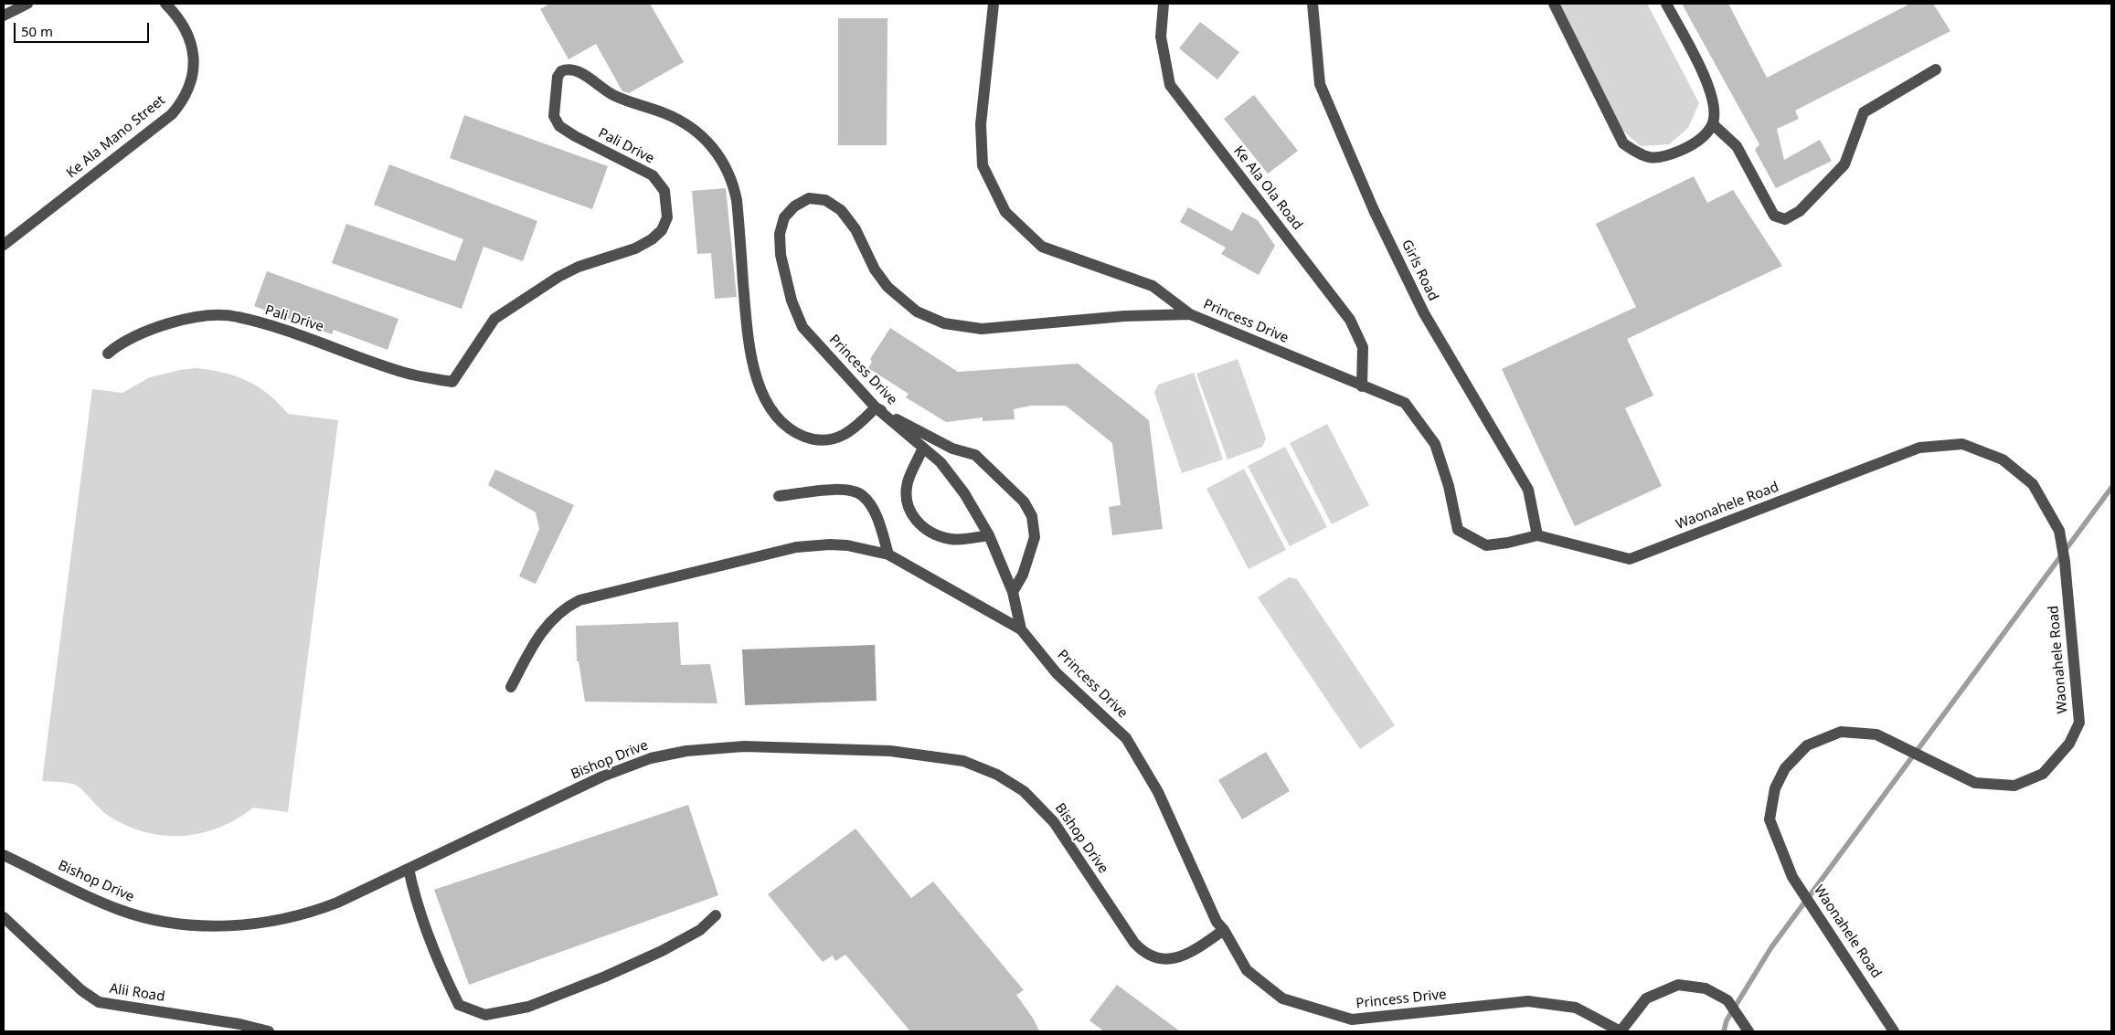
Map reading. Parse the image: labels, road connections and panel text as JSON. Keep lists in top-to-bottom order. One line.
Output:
{"streets":{"street":["Ke Ala Mano Street","Pali Drive","Ke Ala Ola Road","Girls Road","Princess Drive","Waonahele Road","Bishop Drive","Alii Road"]},"crossings":[["Pali Drive","Princess Drive"],["Ke Ala Ola Road","Princess Drive"],["Girls Road","Princess Drive"],["Girls Road","Waonahele Road"],["Princess Drive","Waonahele Road"],["Princess Drive","Bishop Drive"]],"scale_bar":"50 m"}
